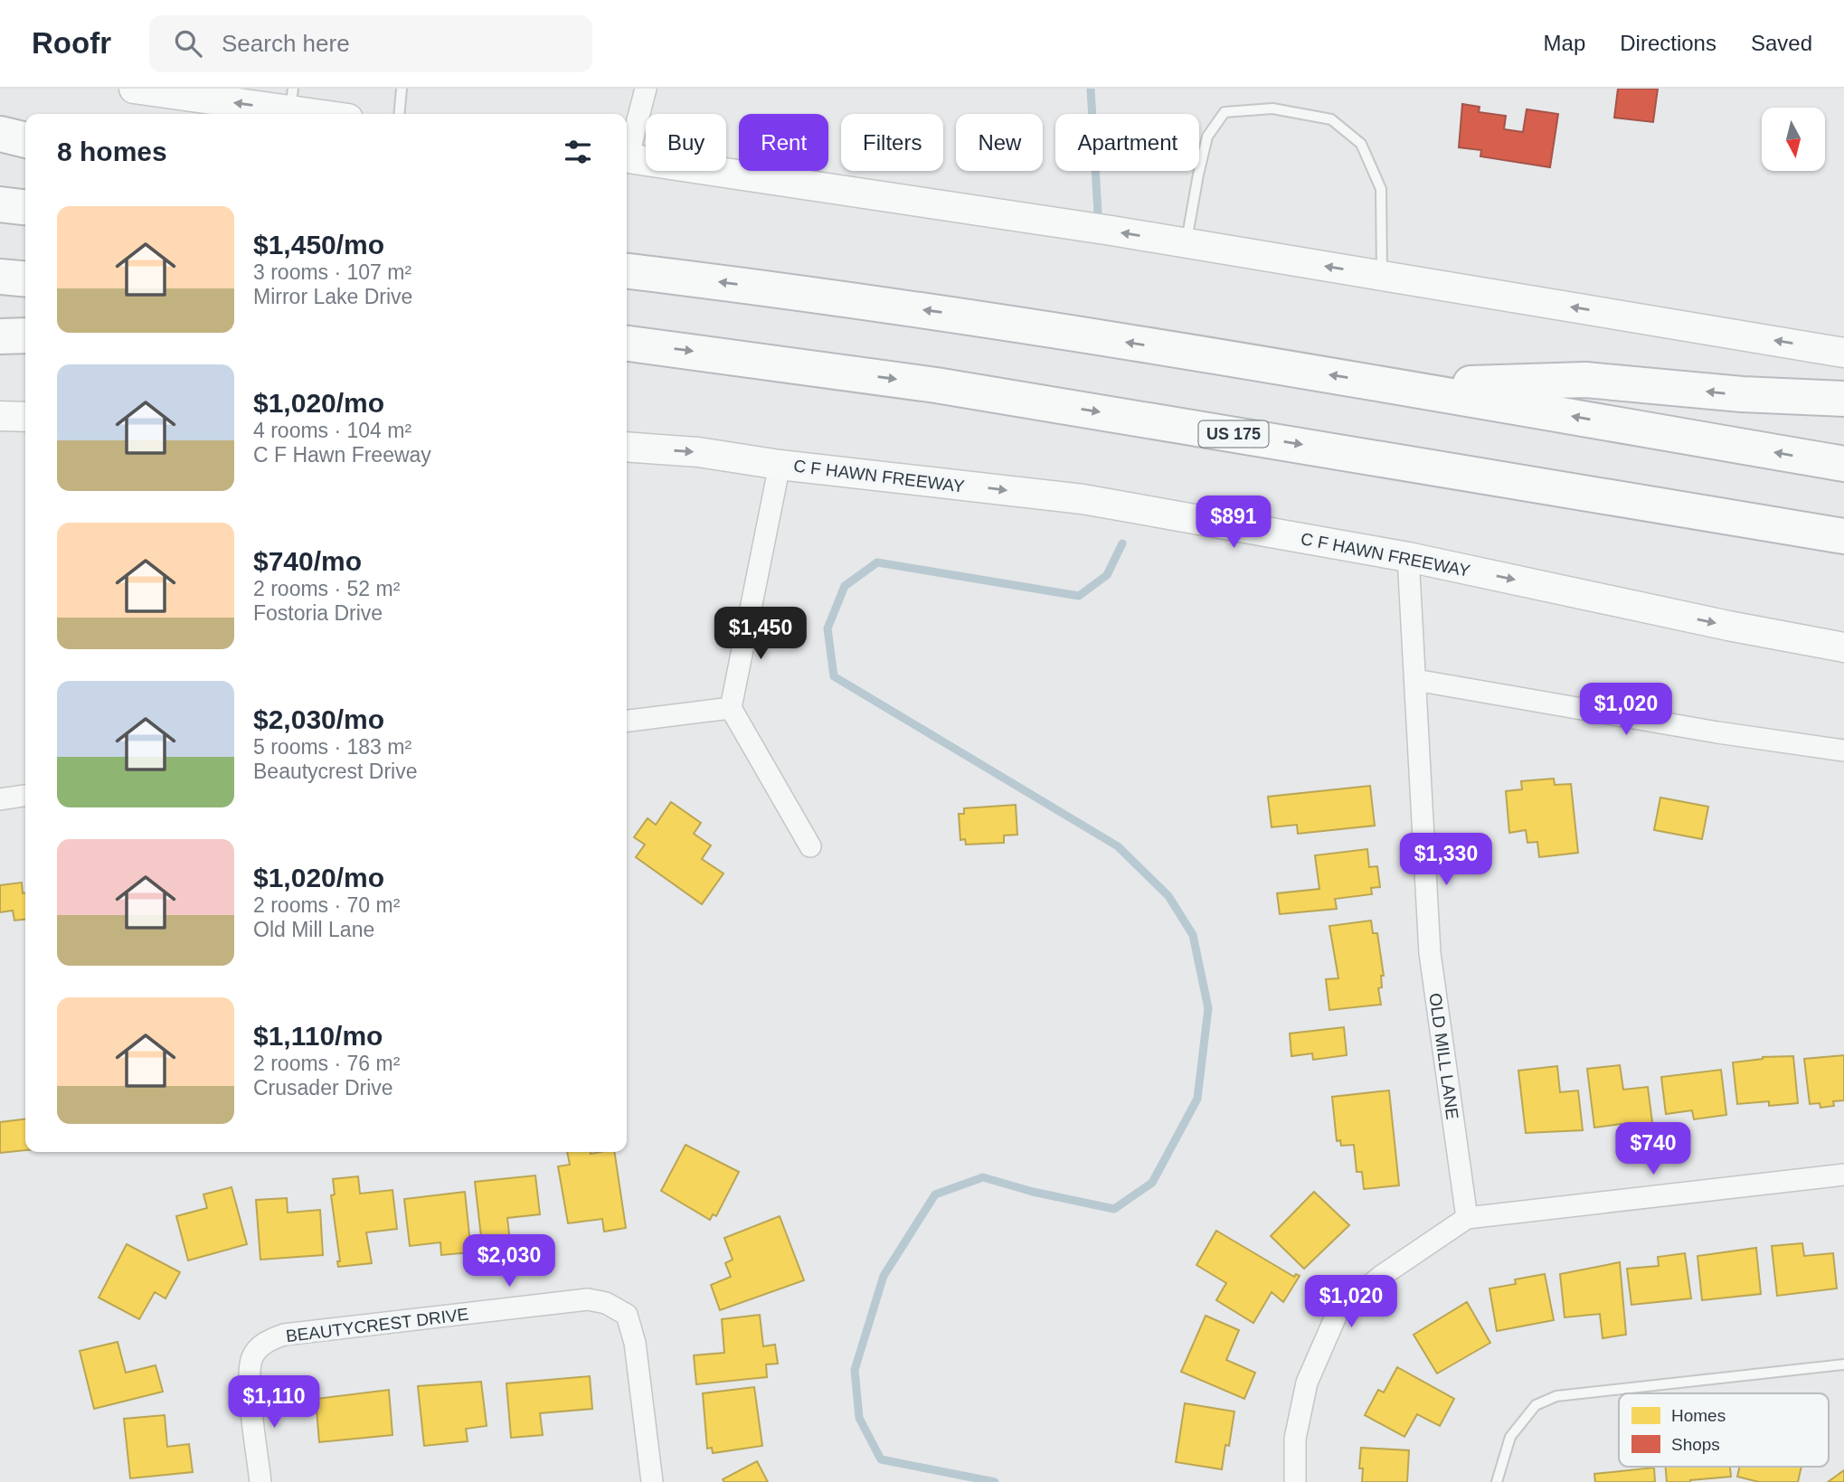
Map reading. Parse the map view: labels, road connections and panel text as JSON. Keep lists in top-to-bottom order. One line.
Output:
{"streets":{"highway":["US 175"],"main road":["C F HAWN FREEWAY"],"street":["OLD MILL LANE","BEAUTYCREST DRIVE"]},"crossings":[["C F HAWN FREEWAY","OLD MILL LANE"]],"one_way":["C F HAWN FREEWAY"],"legend":["Homes","Shops"],"north":"bottom","page":{"header":"Roofr","search":"Search here","nav":["Map","Directions","Saved"],"chip":["Buy","Rent","Filters","New","Apartment"],"heading":"8 homes","list":[{"name":"$1,450/mo","note":"3 rooms · 107 m² · Mirror Lake Drive"},{"name":"$1,020/mo","note":"4 rooms · 104 m² · C F Hawn Freeway"},{"name":"$740/mo","note":"2 rooms · 52 m² · Fostoria Drive"},{"name":"$2,030/mo","note":"5 rooms · 183 m² · Beautycrest Drive"},{"name":"$1,020/mo","note":"2 rooms · 70 m² · Old Mill Lane"},{"name":"$1,110/mo","note":"2 rooms · 76 m² · Crusader Drive"}],"price":["$891","$1,450","$1,020","$1,330","$740","$2,030","$1,020","$1,110"]}}
